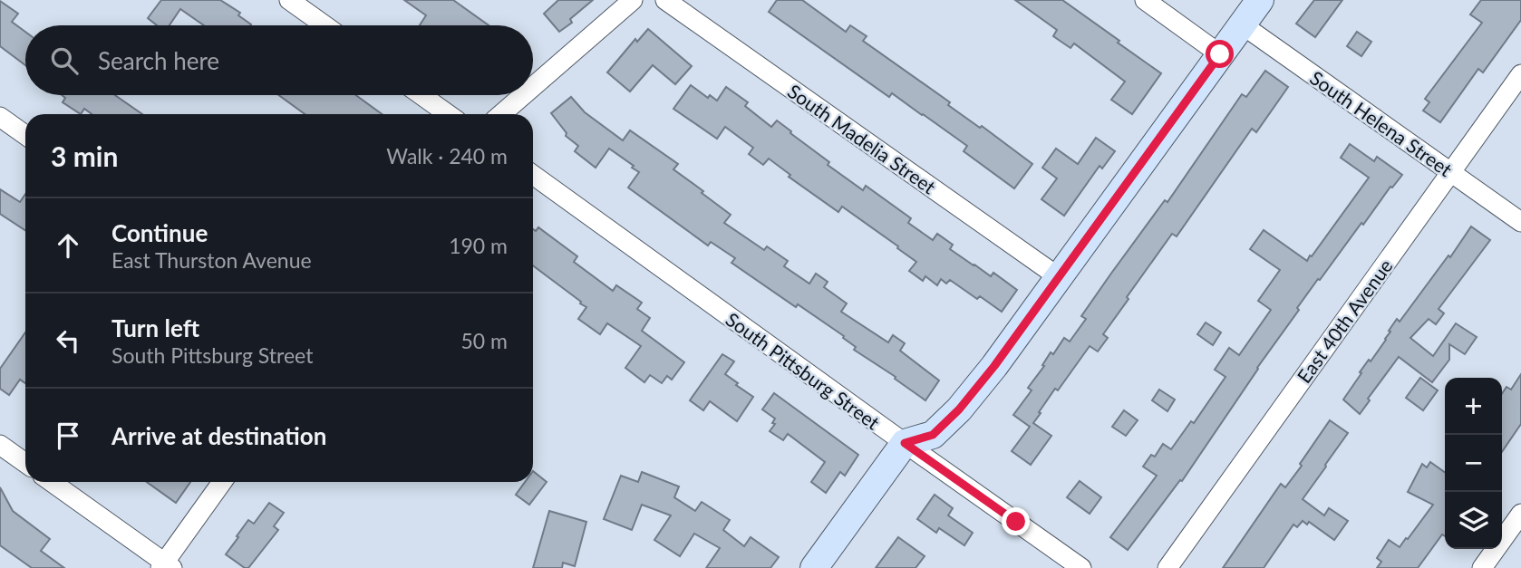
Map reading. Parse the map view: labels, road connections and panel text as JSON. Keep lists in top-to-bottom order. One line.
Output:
{"streets":{"street":["South Helena Street","South Madelia Street","East 40th Avenue","South Pittsburg Street"]},"crossings":[["South Helena Street","East 40th Avenue"]],"page":{"search":"Search here","heading":["3 min","Walk · 240 m"],"list":[["Continue","East Thurston Avenue","190 m"],["Turn left","South Pittsburg Street","50 m"],"Arrive at destination"],"map_buttons":["+","−"]}}
